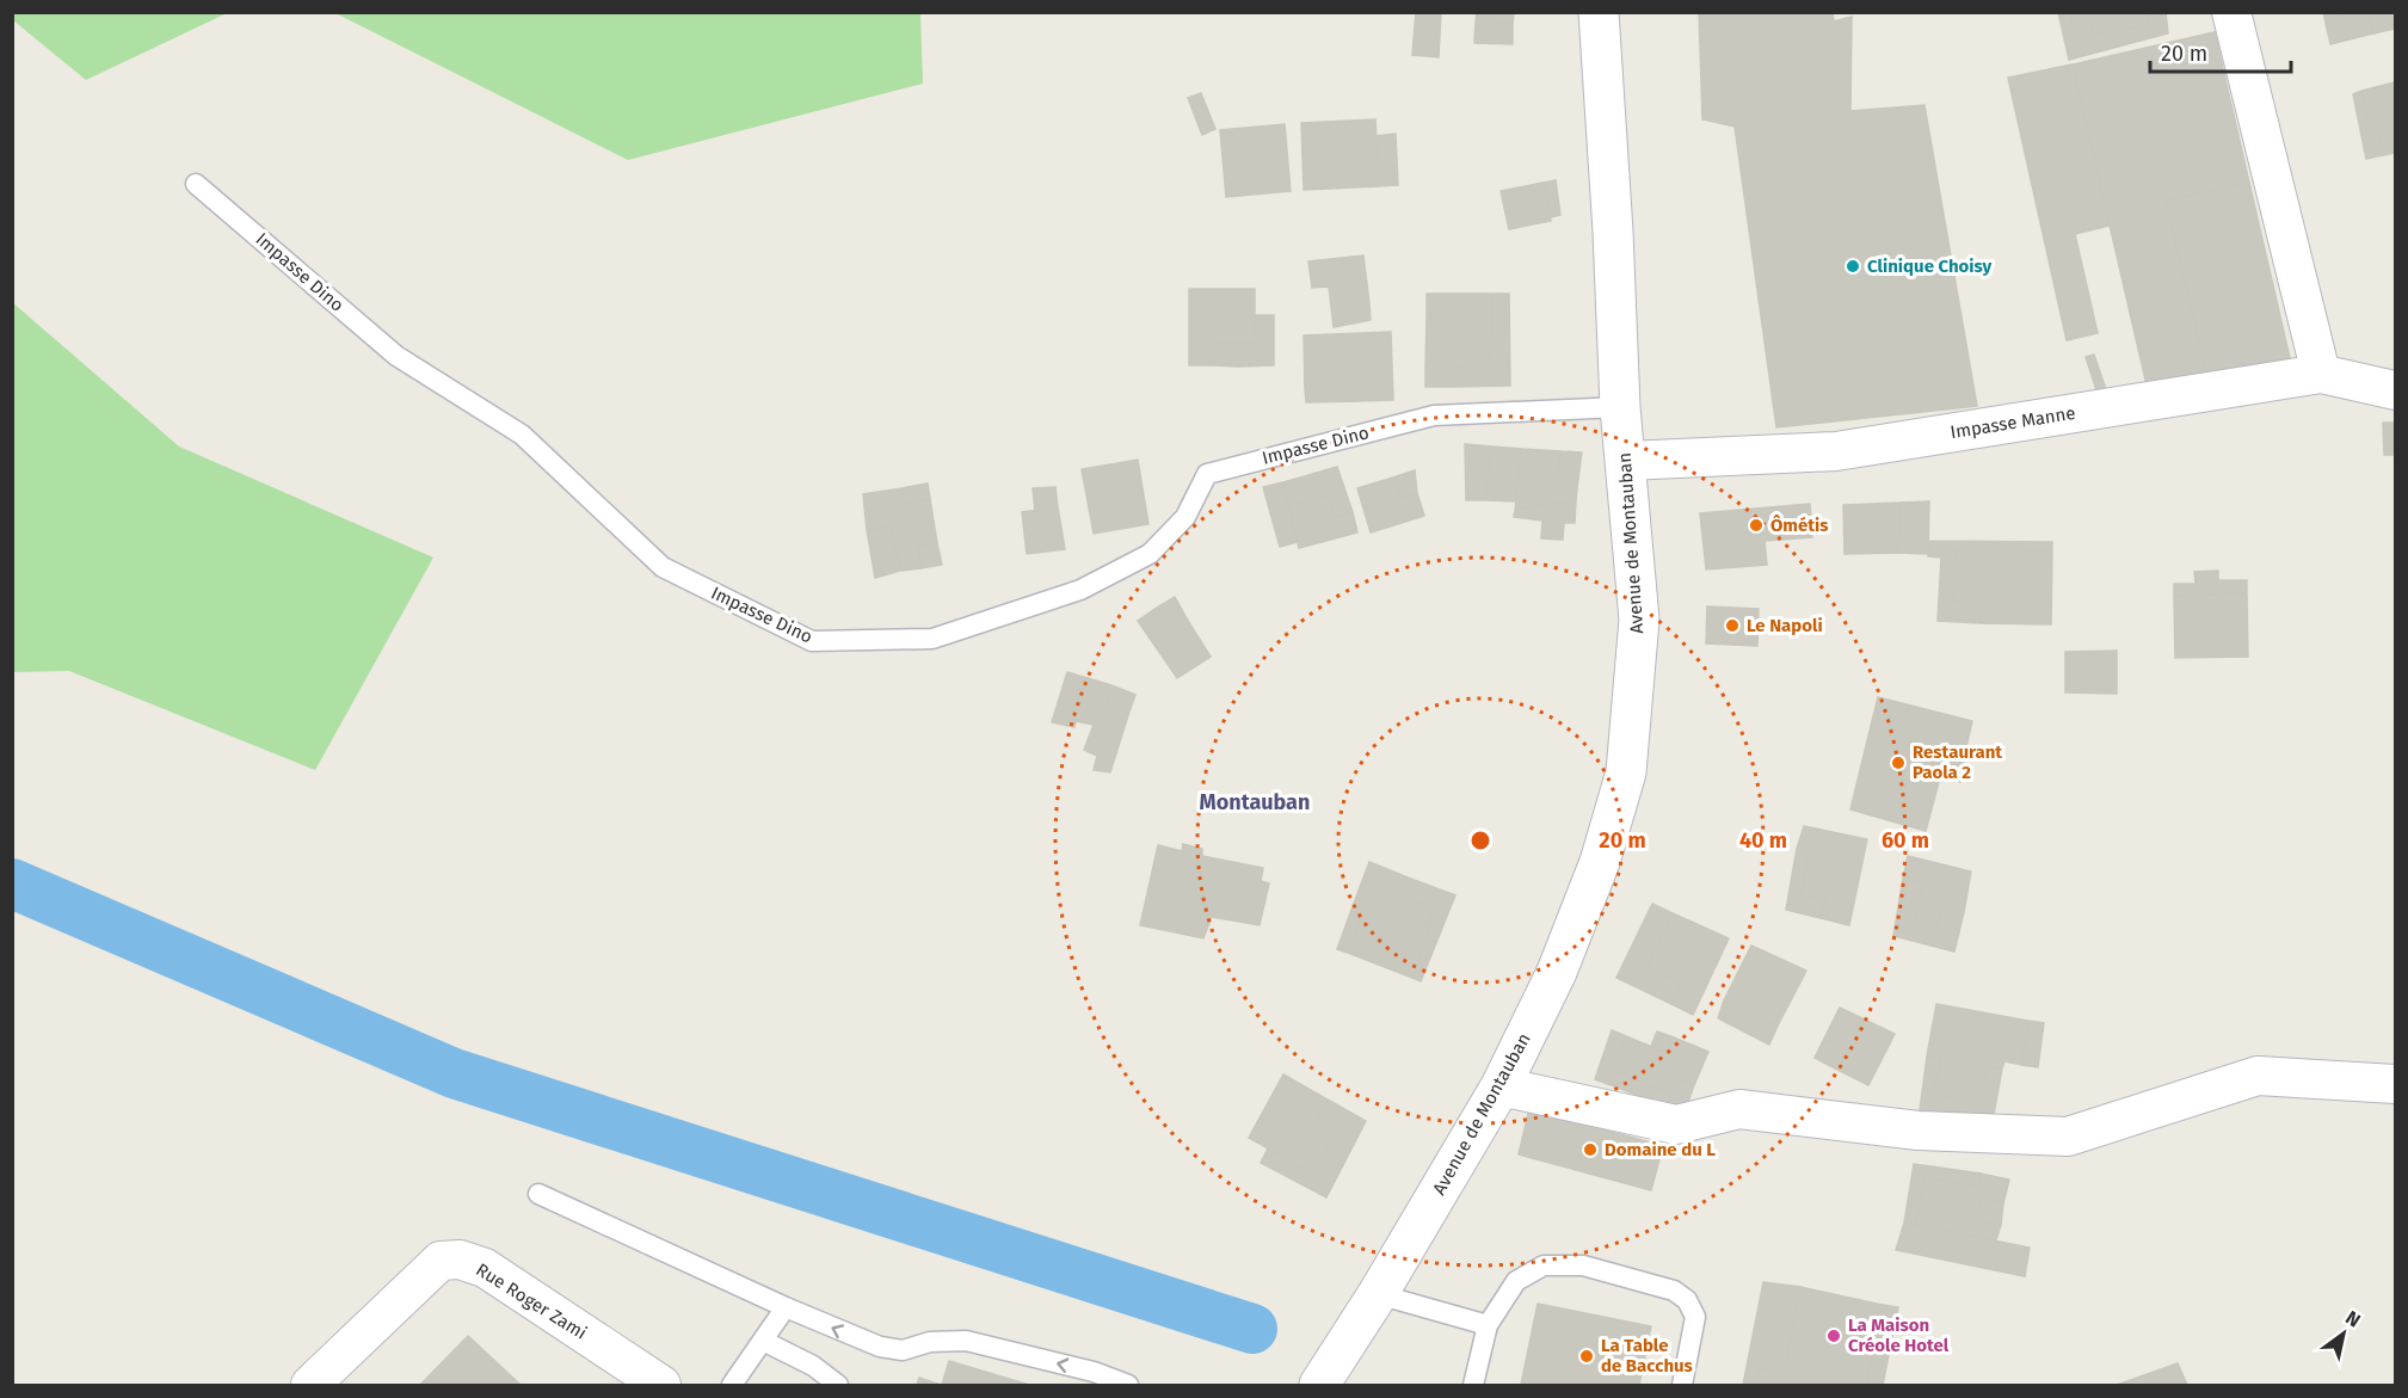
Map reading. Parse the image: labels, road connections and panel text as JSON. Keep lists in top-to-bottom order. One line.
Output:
{"streets":{"main road":["Avenue de Montauban"],"street":["Impasse Manne","Rue Roger Zami"],"lane":["Impasse Dino"]},"crossings":[["Impasse Dino","Avenue de Montauban"],["Impasse Manne","Avenue de Montauban"]],"districts":["Montauban"],"places":["Clinique Choisy","Ômétis","Le Napoli","Restaurant Paola 2","Domaine du L","La Maison Créole Hotel","La Table de Bacchus"],"scale_bar":"20 m","north":"top right","rings":["20 m","40 m","60 m"]}
